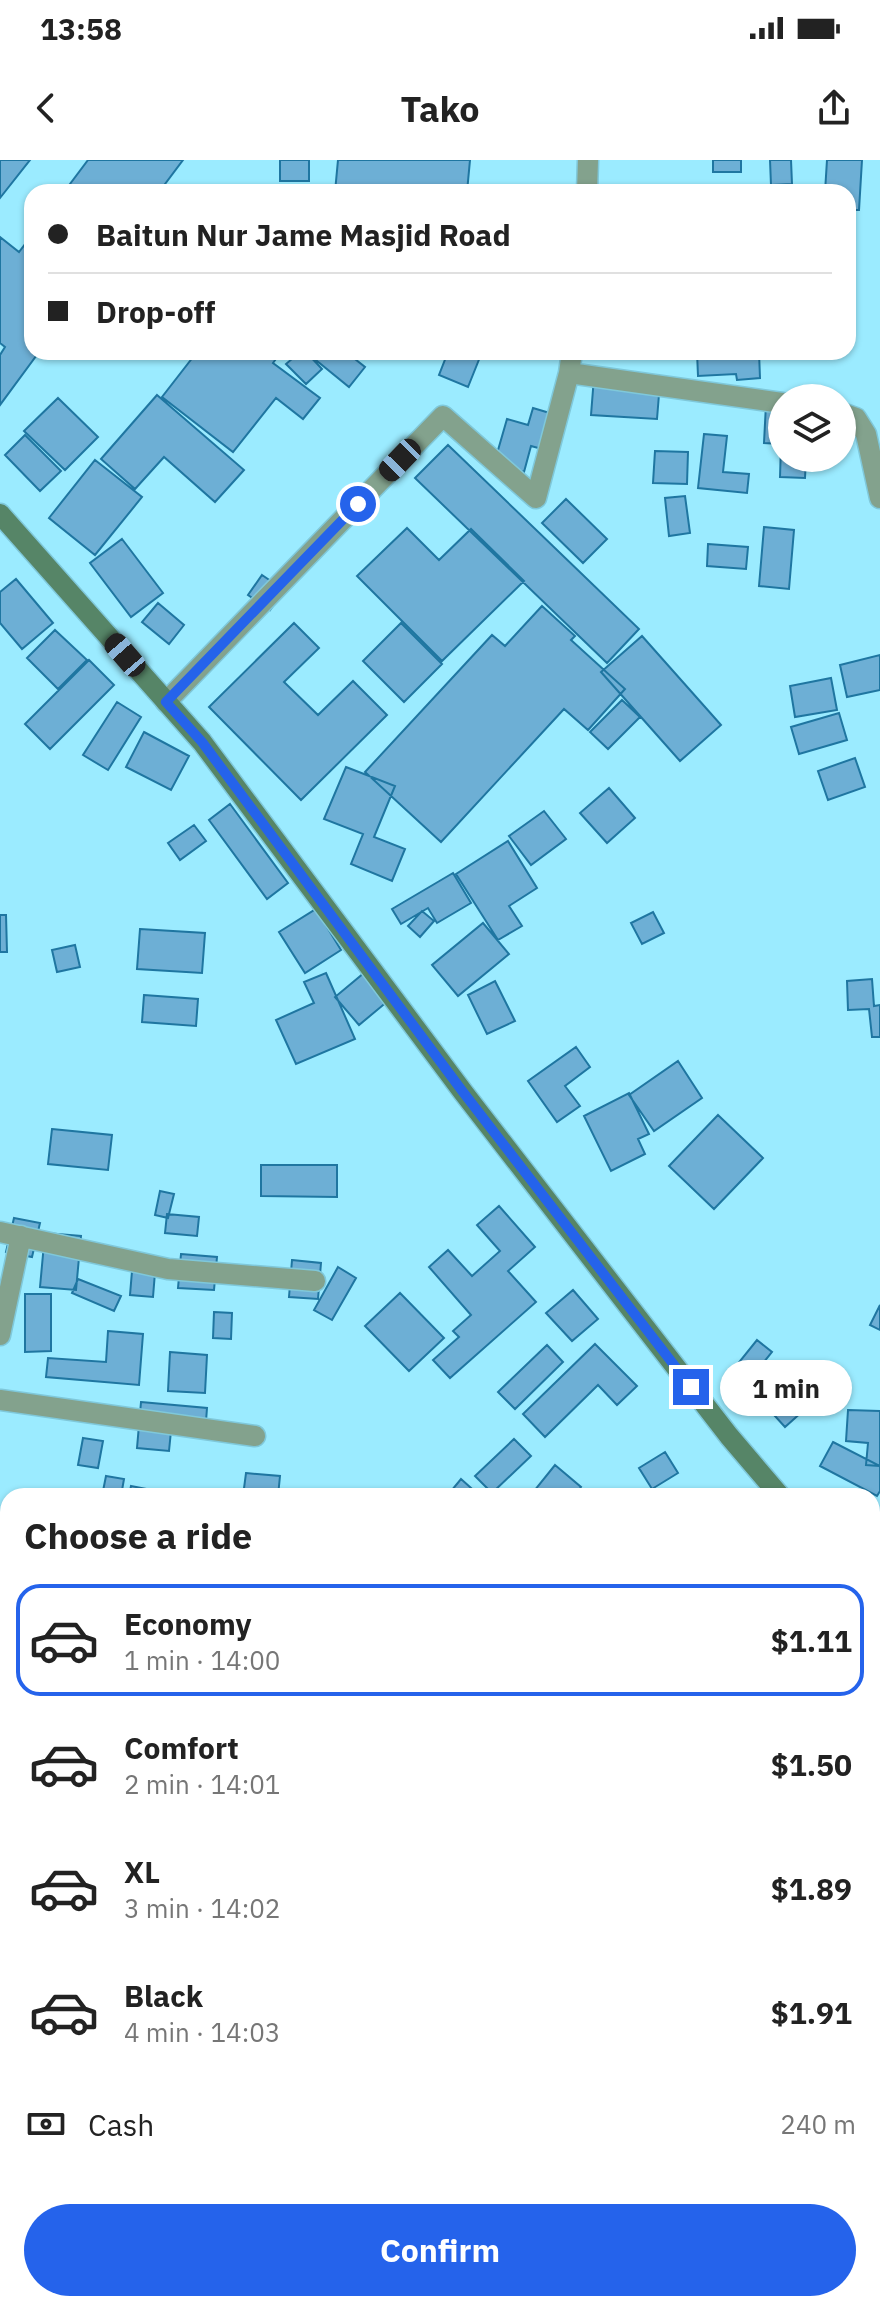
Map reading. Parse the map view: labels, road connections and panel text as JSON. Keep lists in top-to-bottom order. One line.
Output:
{"page":{"status":"13:58","header":"Tako","banner":["Baitun Nur Jame Masjid Road","Drop-off"],"bubble":"1 min","heading":"Choose a ride","list":[{"name":"Economy","note":"1 min · 14:00","value":"$1.11"},{"name":"Comfort","note":"2 min · 14:01","value":"$1.50"},{"name":"XL","note":"3 min · 14:02","value":"$1.89"},{"name":"Black","note":"4 min · 14:03","value":"$1.91"}],"pay":["Cash","240 m"],"buttons":"Confirm"}}
